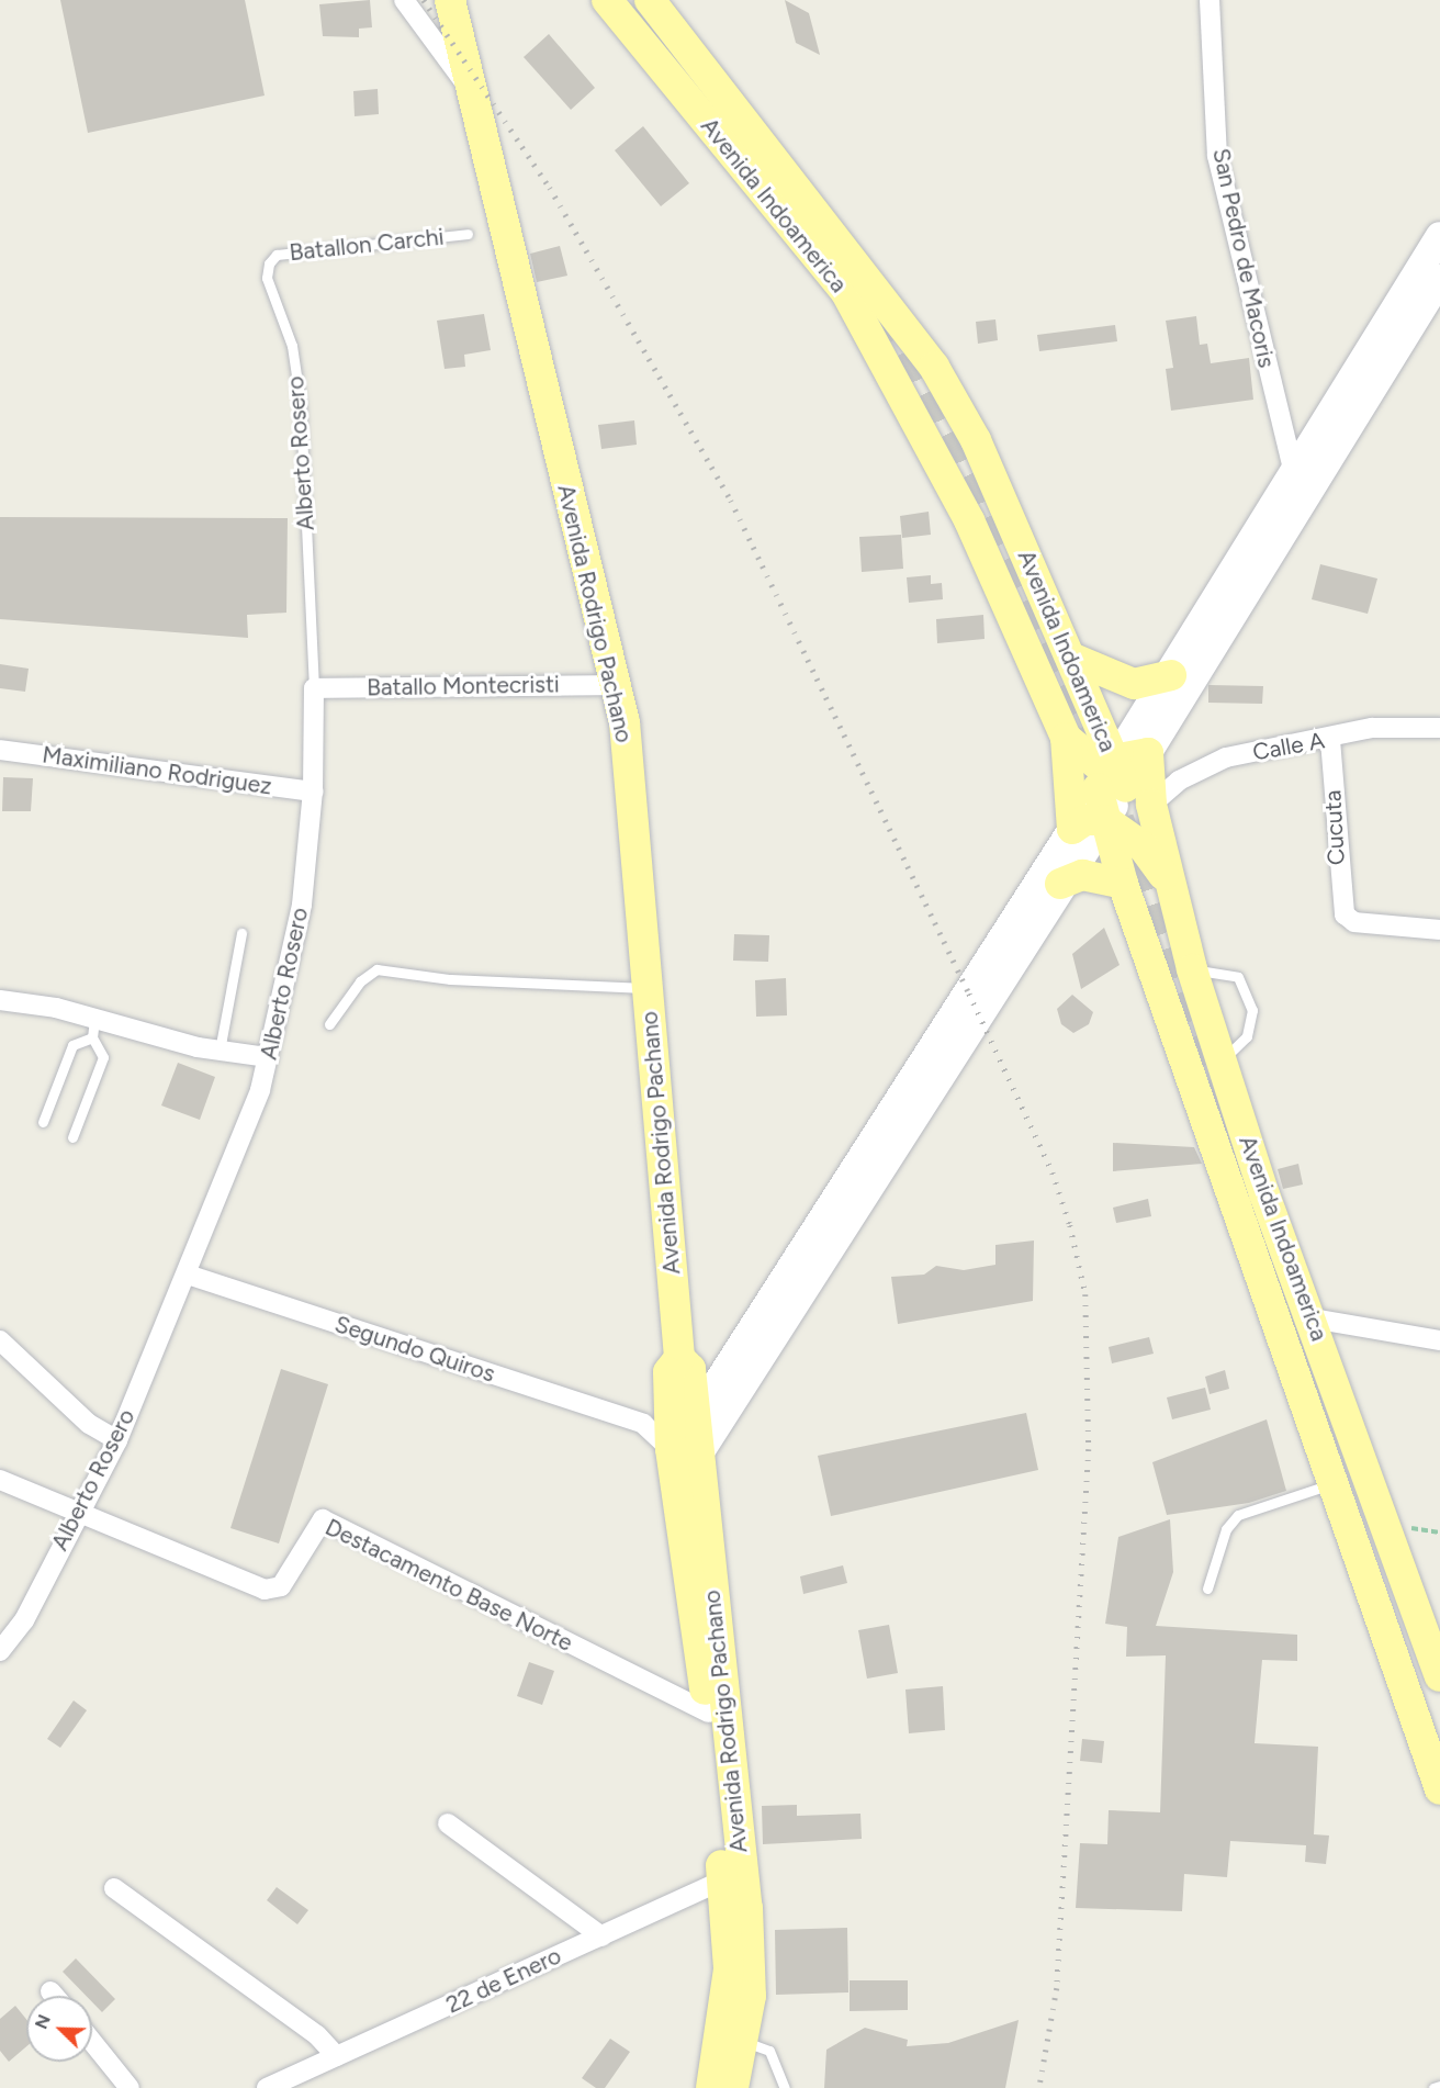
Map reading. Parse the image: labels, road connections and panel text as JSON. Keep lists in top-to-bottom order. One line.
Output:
{"streets":{"main road":["Avenida Indoamerica","Avenida Rodrigo Pachano"],"street":["San Pedro de Macoris","Alberto Rosero","Batallo Montecristi","Calle A","Maximiliano Rodriguez","Cucuta","Segundo Quiros","Destacamento Base Norte","22 de Enero"],"lane":["Batallon Carchi"]},"crossings":[["Batallon Carchi","Alberto Rosero"],["Alberto Rosero","Batallo Montecristi"],["Alberto Rosero","Maximiliano Rodriguez"],["Alberto Rosero","Segundo Quiros"],["Alberto Rosero","Destacamento Base Norte"],["Avenida Rodrigo Pachano","Batallo Montecristi"],["Avenida Rodrigo Pachano","Segundo Quiros"],["Avenida Rodrigo Pachano","Destacamento Base Norte"],["Avenida Rodrigo Pachano","22 de Enero"],["Calle A","Cucuta"]],"north":"top left"}
